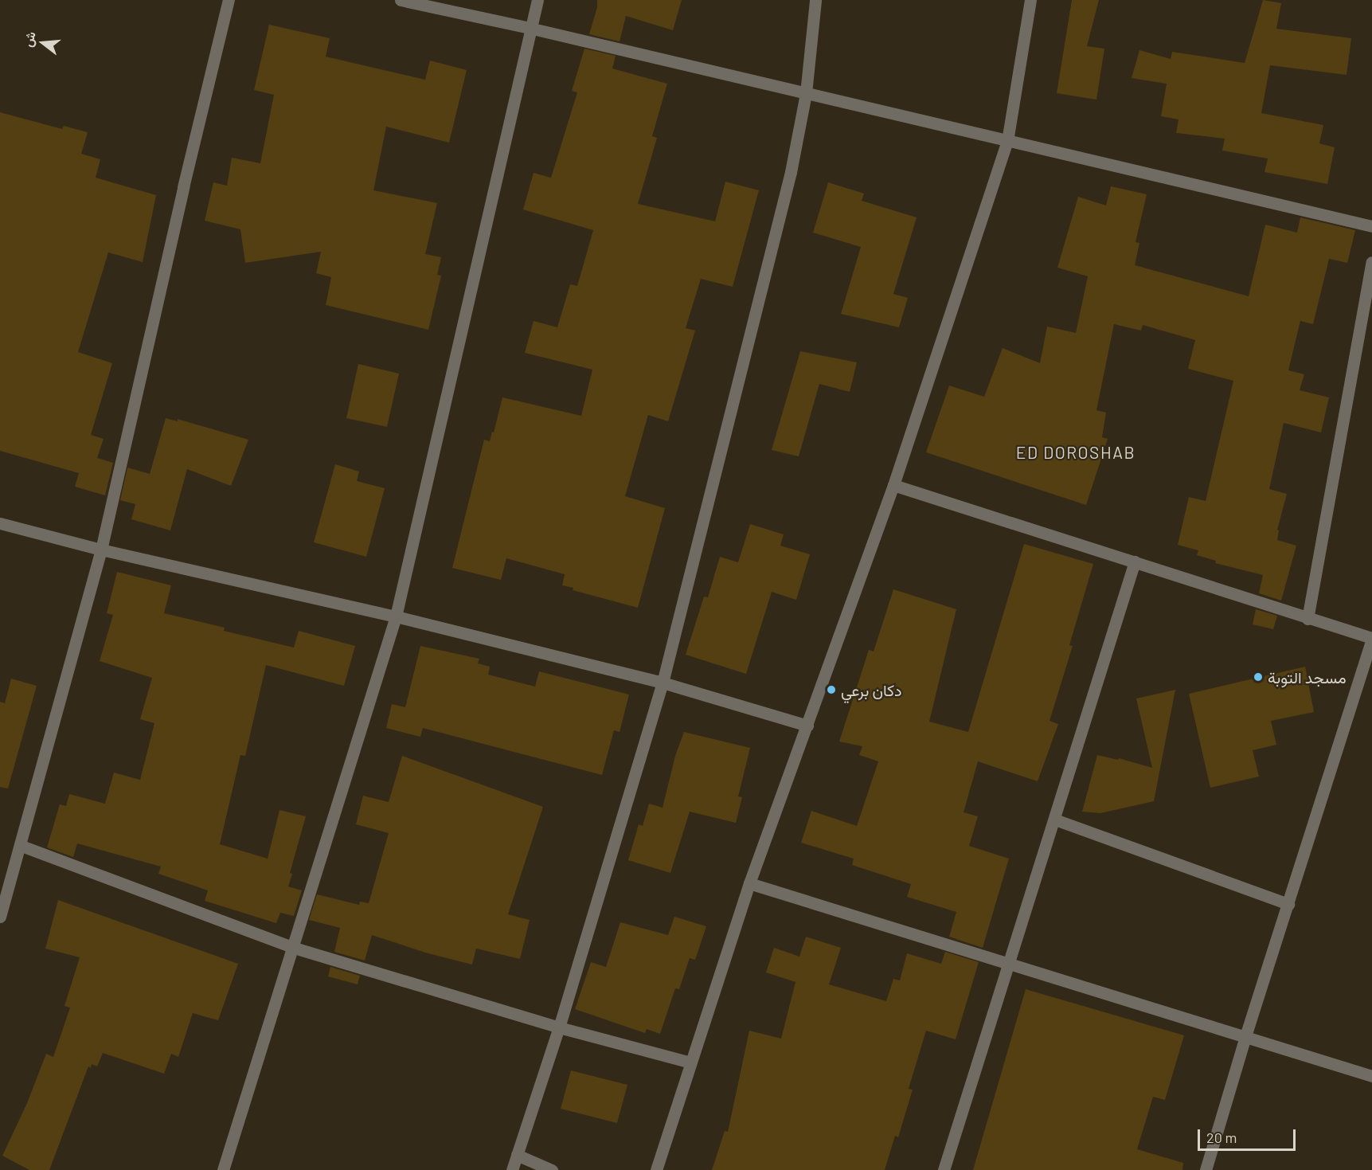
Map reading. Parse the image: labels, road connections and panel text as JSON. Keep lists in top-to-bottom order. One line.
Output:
{"districts":["ED DOROSHAB"],"places":["مسجد التوبة","دكان برعي"],"scale_bar":"20 m","north":"left"}
